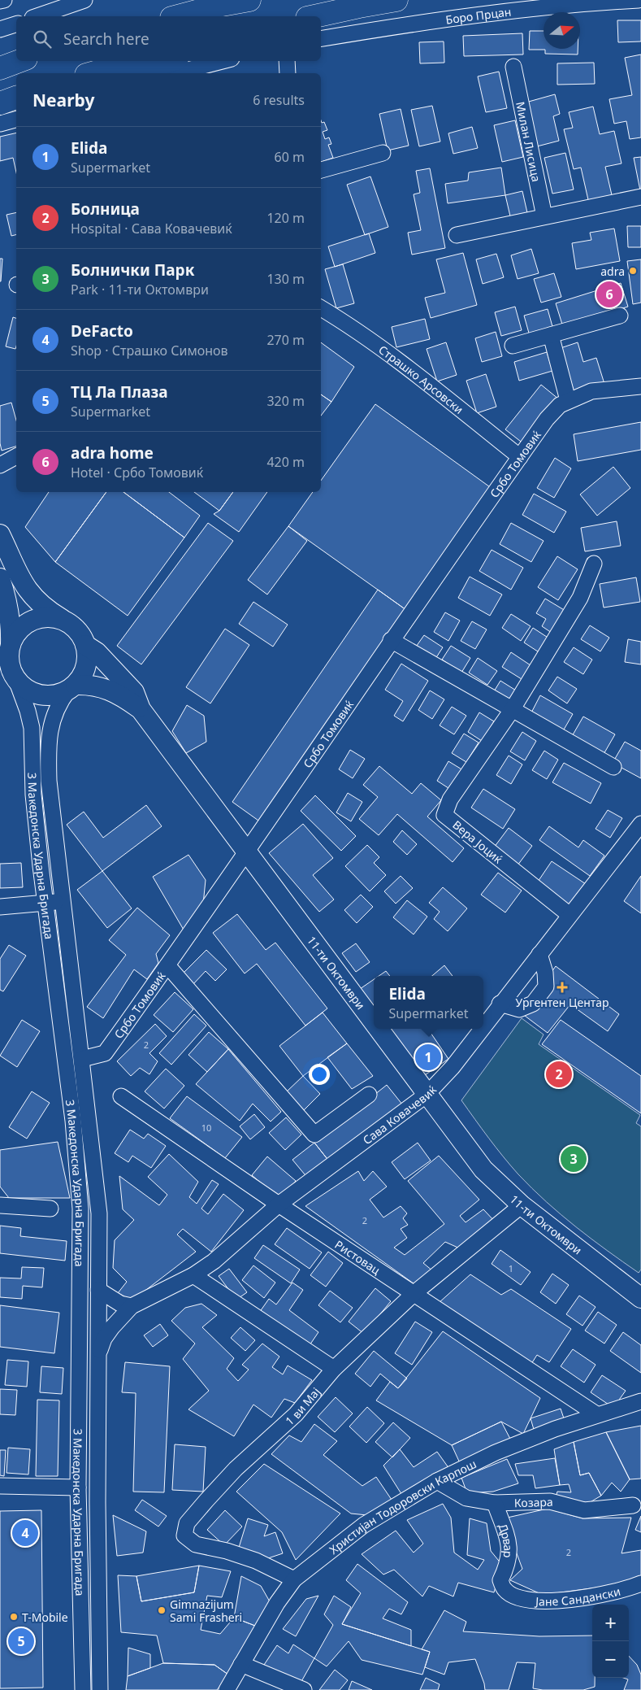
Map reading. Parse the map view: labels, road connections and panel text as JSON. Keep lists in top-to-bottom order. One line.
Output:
{"streets":{"main road":["11-ти Октомври"],"street":["Боро Прцан","Милан Лисица","Страшко Арсовски","Србо Томовиќ","Вера Јоциќ","3 Македонска Ударна Бригада","Сава Ковачевиќ","Ристовац","1 ви Мај","Козара","Христијан Тодоровски Карпош","Дрвар","Јане Сандански"]},"crossings":[["Страшко Арсовски","Србо Томовиќ"],["Србо Томовиќ","3 Македонска Ударна Бригада"],["Србо Томовиќ","11-ти Октомври"],["Вера Јоциќ","Сава Ковачевиќ"],["11-ти Октомври","Сава Ковачевиќ"],["11-ти Октомври","1 ви Мај"],["Сава Ковачевиќ","Ристовац"],["Ристовац","1 ви Мај"],["Ристовац","Христијан Тодоровски Карпош"],["1 ви Мај","Христијан Тодоровски Карпош"],["Козара","Христијан Тодоровски Карпош"],["Козара","Дрвар"],["Дрвар","Јане Сандански"]],"places":{"other":["adra","Gimnazijum Sami Frasheri","T-Mobile"],"health":["Ургентен Центар"]},"house_numbers":["2","10","2","1","2"],"north":"right","page":{"search":"Search here","heading":["Nearby","6 results"],"list":[{"mark":"1","name":"Elida","note":"Supermarket","value":"60 m"},{"mark":"2","name":"Болница","note":"Hospital · Сава Ковачевиќ","value":"120 m"},{"mark":"3","name":"Болнички Парк","note":"Park · 11-ти Октомври","value":"130 m"},{"mark":"4","name":"DeFacto","note":"Shop · Страшко Симонов","value":"270 m"},{"mark":"5","name":"ТЦ Ла Плаза","note":"Supermarket","value":"320 m"},{"mark":"6","name":"adra home","note":"Hotel · Србо Томовиќ","value":"420 m"}],"pins":["6","1","2","3","4","5"],"popup":["Elida","Supermarket"],"map_buttons":["+","−"]}}
